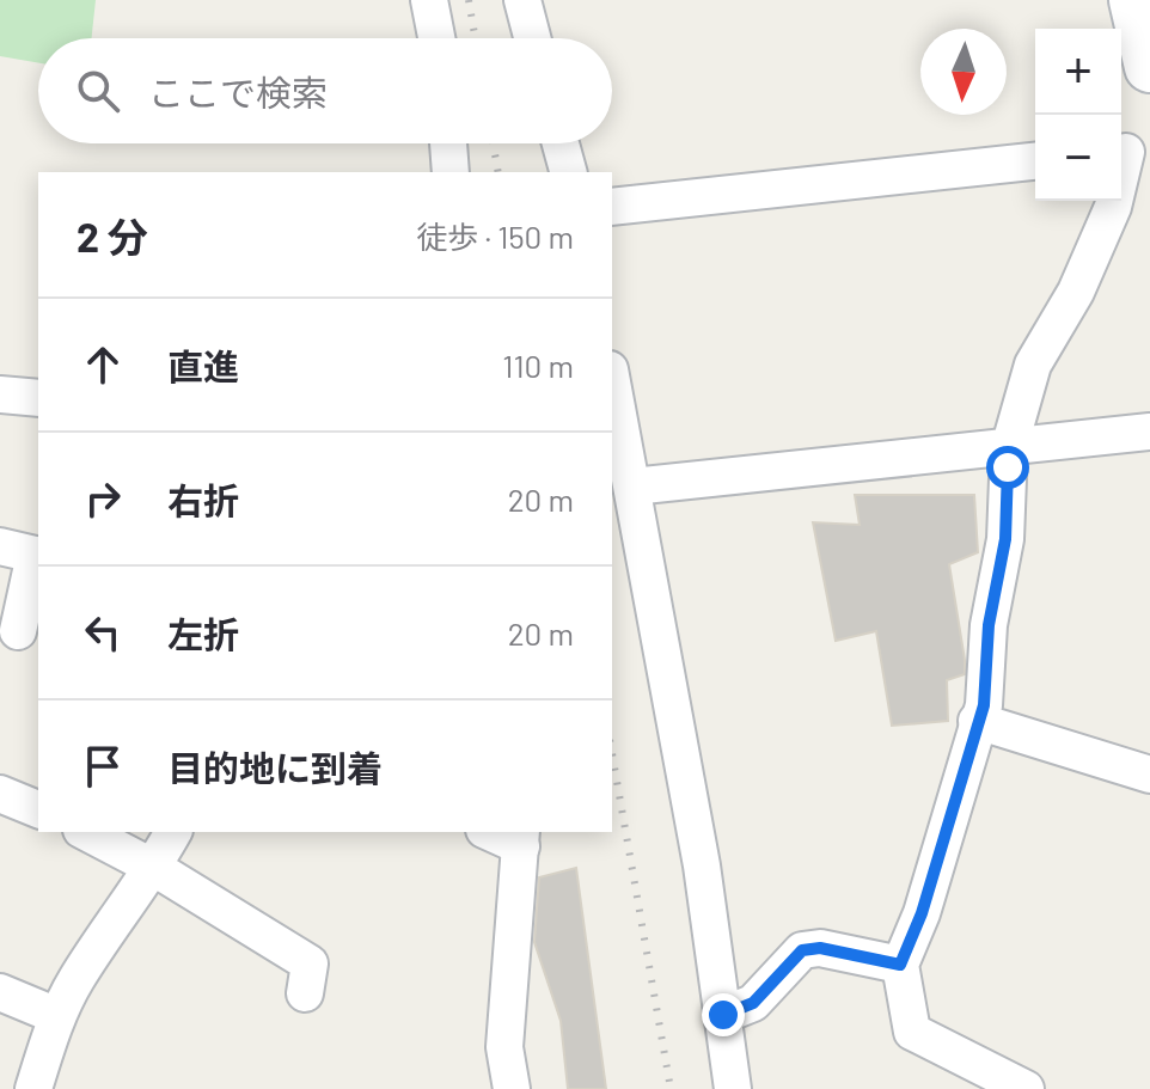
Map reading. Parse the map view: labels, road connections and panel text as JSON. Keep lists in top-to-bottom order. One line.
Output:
{"north":"bottom","page":{"map_buttons":["+","−"],"search":"ここで検索","heading":["2 分","徒歩 · 150 m"],"list":[["直進","110 m"],["右折","20 m"],["左折","20 m"],"目的地に到着"]}}
